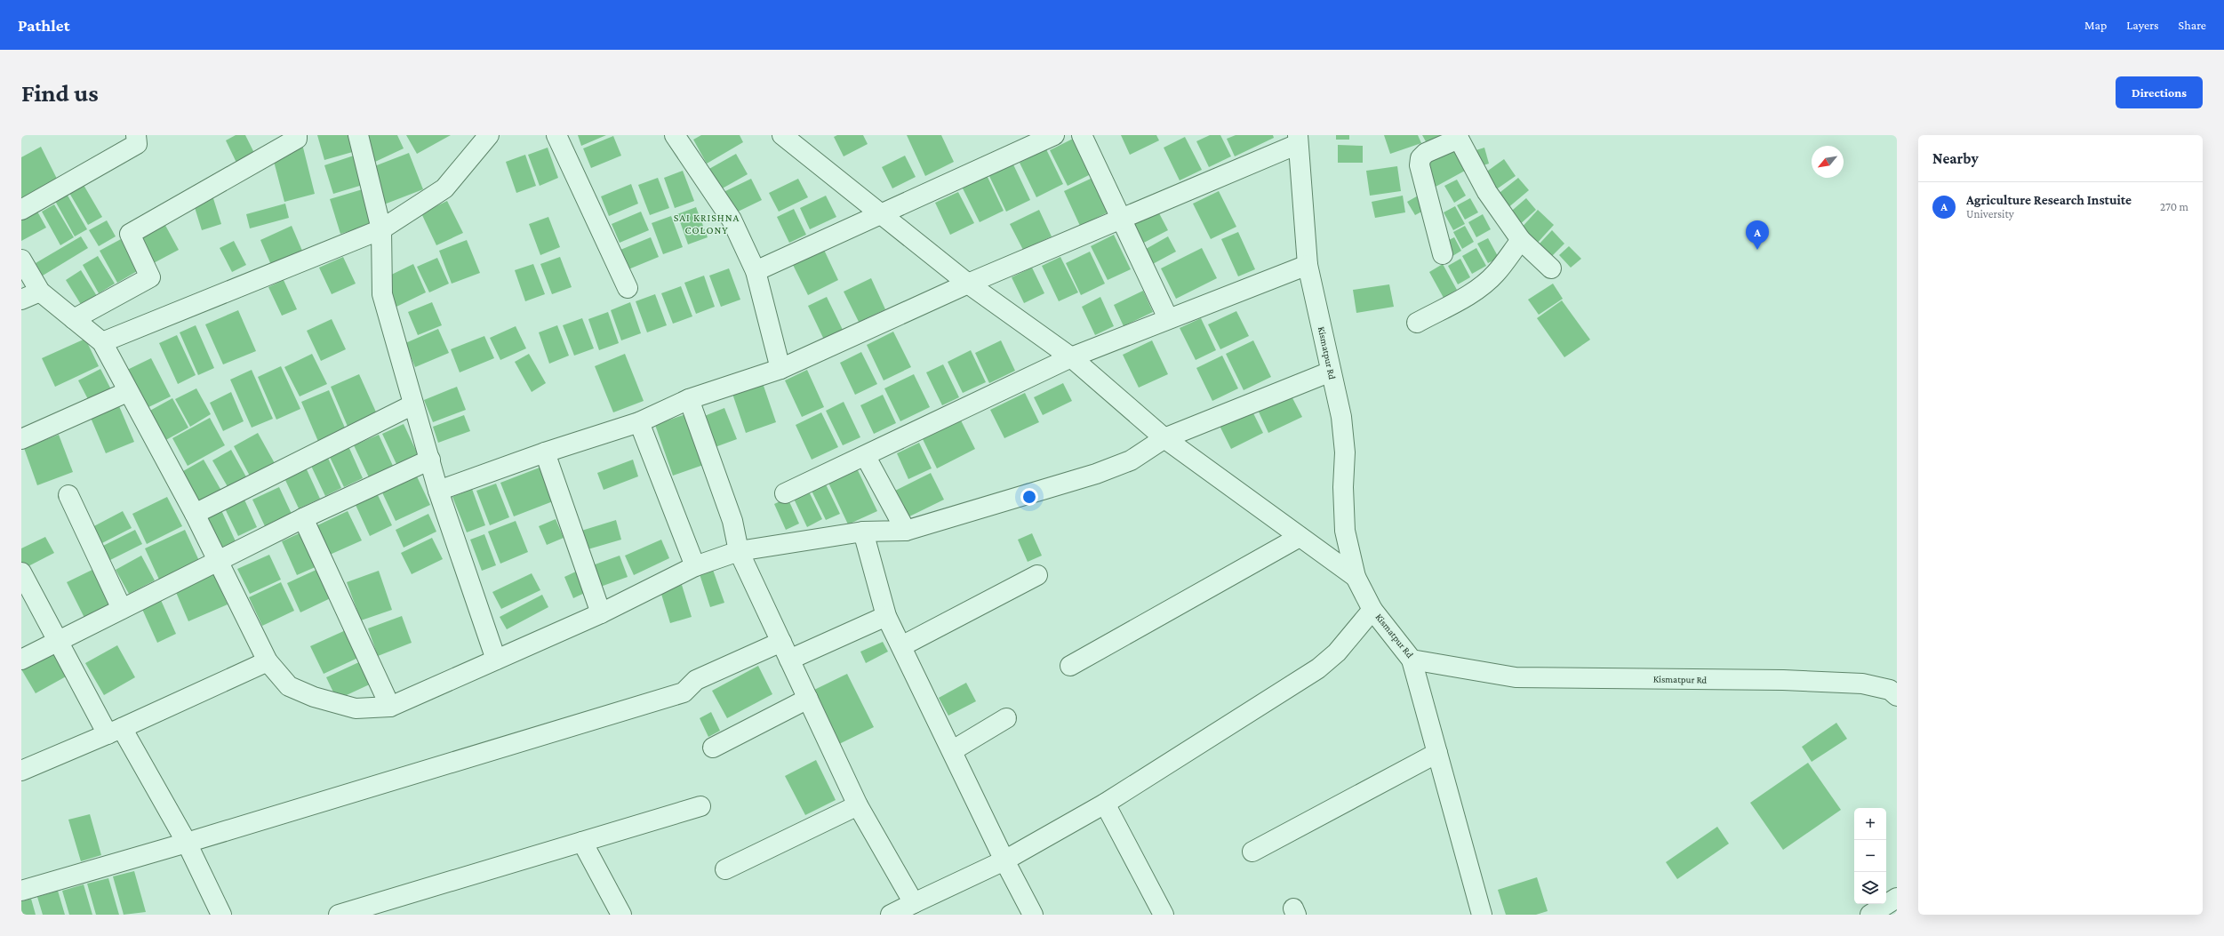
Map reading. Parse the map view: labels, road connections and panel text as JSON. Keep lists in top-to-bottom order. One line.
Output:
{"streets":{"street":["Kismatpur Rd"]},"districts":["SAI KRISHNA COLONY"],"north":"bottom left","page":{"header":"Pathlet","nav":["Map","Layers","Share"],"buttons":"Directions","title":"Find us","heading":"Nearby","list":[{"mark":"A","name":"Agriculture Research Instuite","note":"University","value":"270 m"}],"pins":"A","map_buttons":["+","−"]}}
